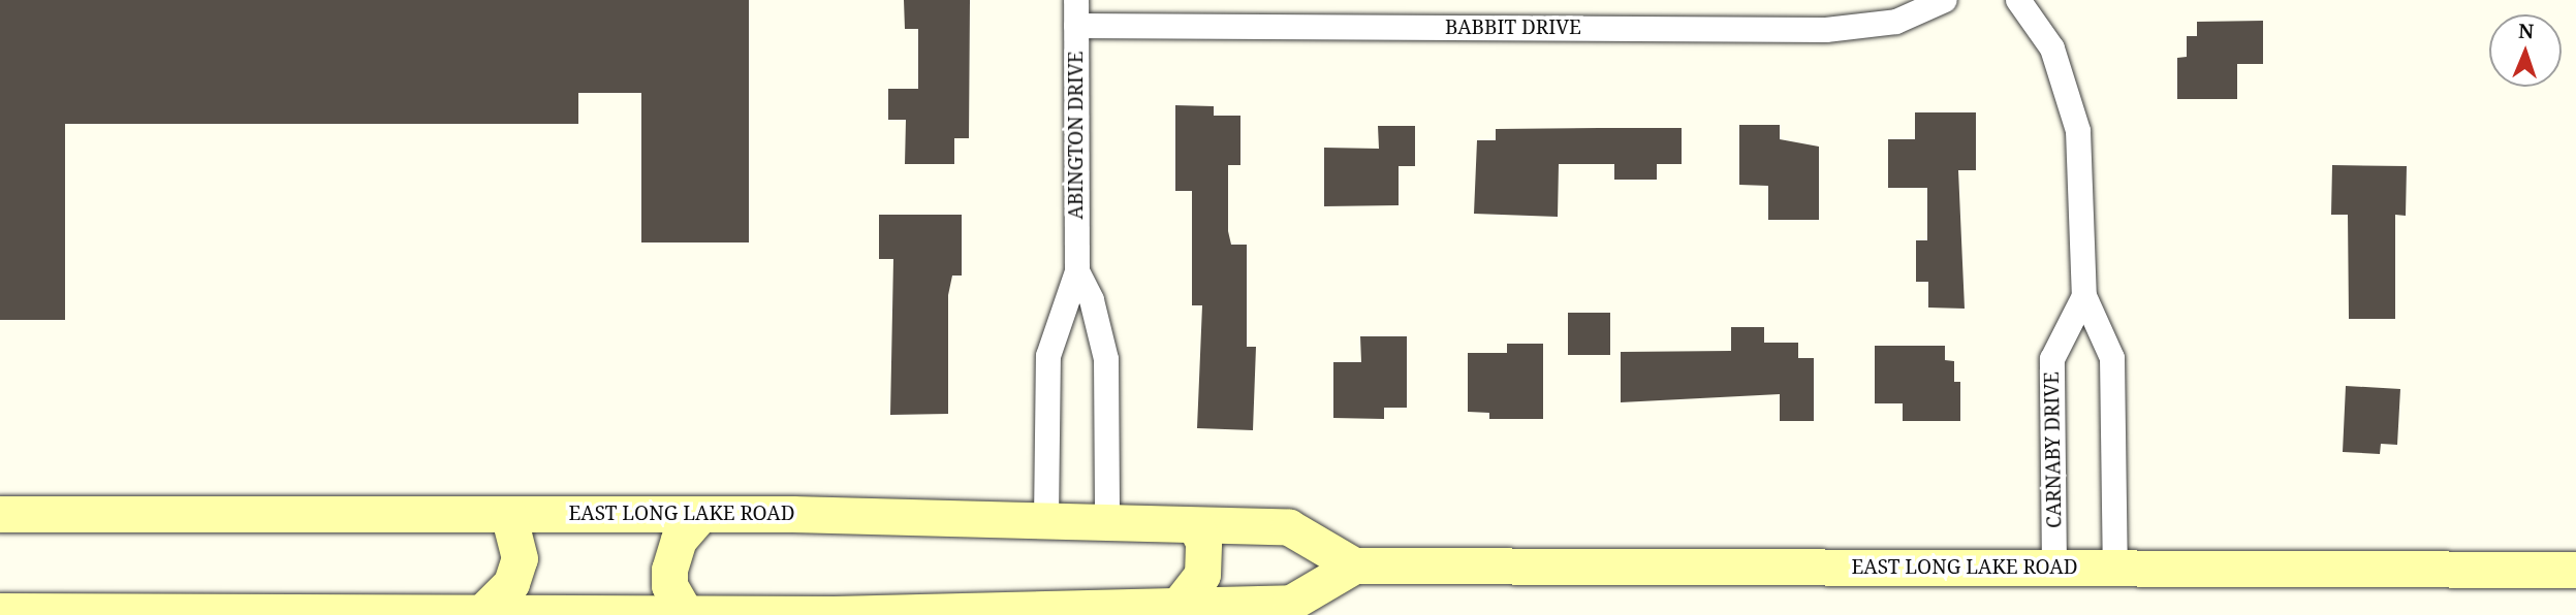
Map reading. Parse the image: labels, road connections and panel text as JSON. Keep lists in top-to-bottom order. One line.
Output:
{"streets":{"main road":["EAST LONG LAKE ROAD"],"street":["BABBIT DRIVE","ABINGTON DRIVE","CARNABY DRIVE"]},"crossings":[["BABBIT DRIVE","ABINGTON DRIVE"],["ABINGTON DRIVE","EAST LONG LAKE ROAD"],["CARNABY DRIVE","EAST LONG LAKE ROAD"]],"north":"top"}
